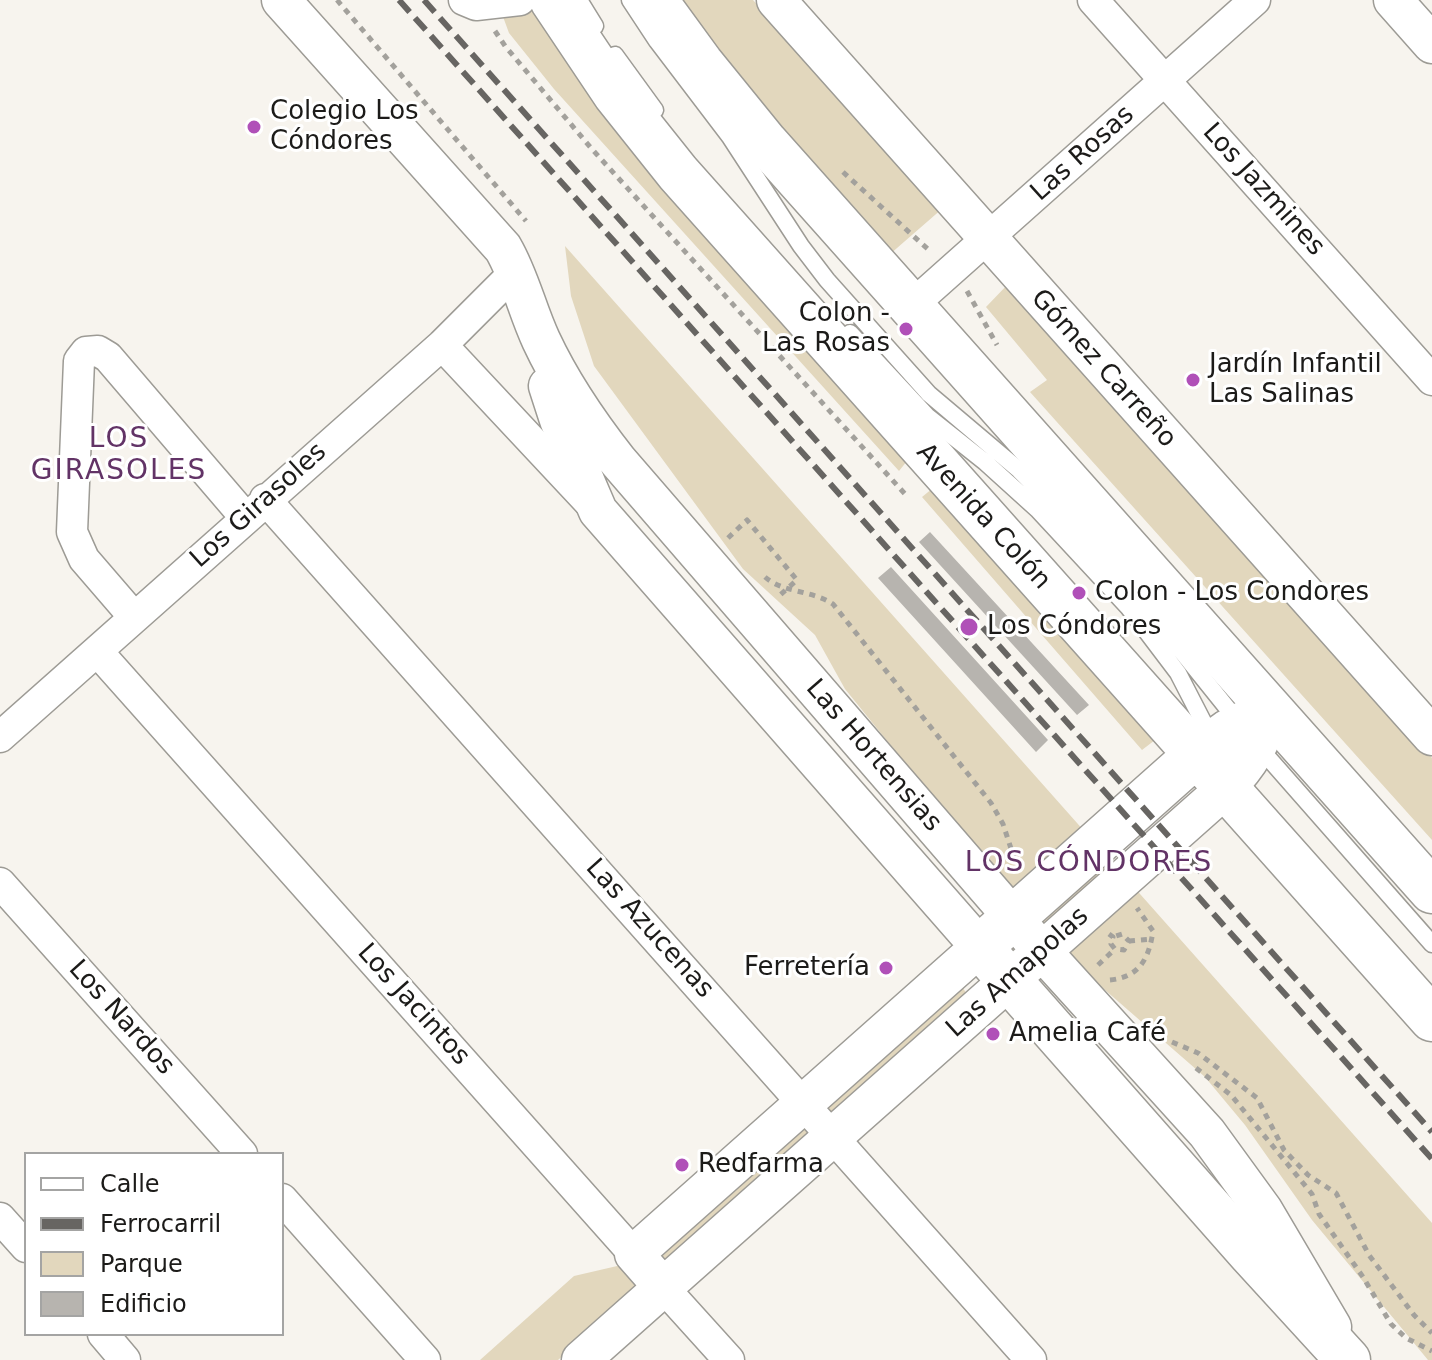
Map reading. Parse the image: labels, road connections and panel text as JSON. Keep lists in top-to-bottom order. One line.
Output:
{"streets":{"main road":["Avenida Colón","Las Hortensias","Las Amapolas"],"street":["Las Rosas","Los Jazmines","Gómez Carreño","Los Girasoles","Las Azucenas","Los Jacintos","Los Nardos"]},"crossings":[["Las Rosas","Los Jazmines"],["Las Rosas","Gómez Carreño"],["Las Rosas","Avenida Colón"],["Los Girasoles","Las Hortensias"],["Los Girasoles","Las Azucenas"],["Los Girasoles","Los Jacintos"],["Avenida Colón","Las Amapolas"],["Las Hortensias","Las Amapolas"],["Las Azucenas","Las Amapolas"],["Las Amapolas","Los Jacintos"]],"districts":["LOS GIRASOLES","LOS CÓNDORES"],"places":["Colegio Los Cóndores","Colon - Las Rosas","Jardín Infantil Las Salinas","Colon - Los Condores","Los Cóndores","Ferretería","Amelia Café","Redfarma"],"legend":["Calle","Ferrocarril","Parque","Edificio"]}
